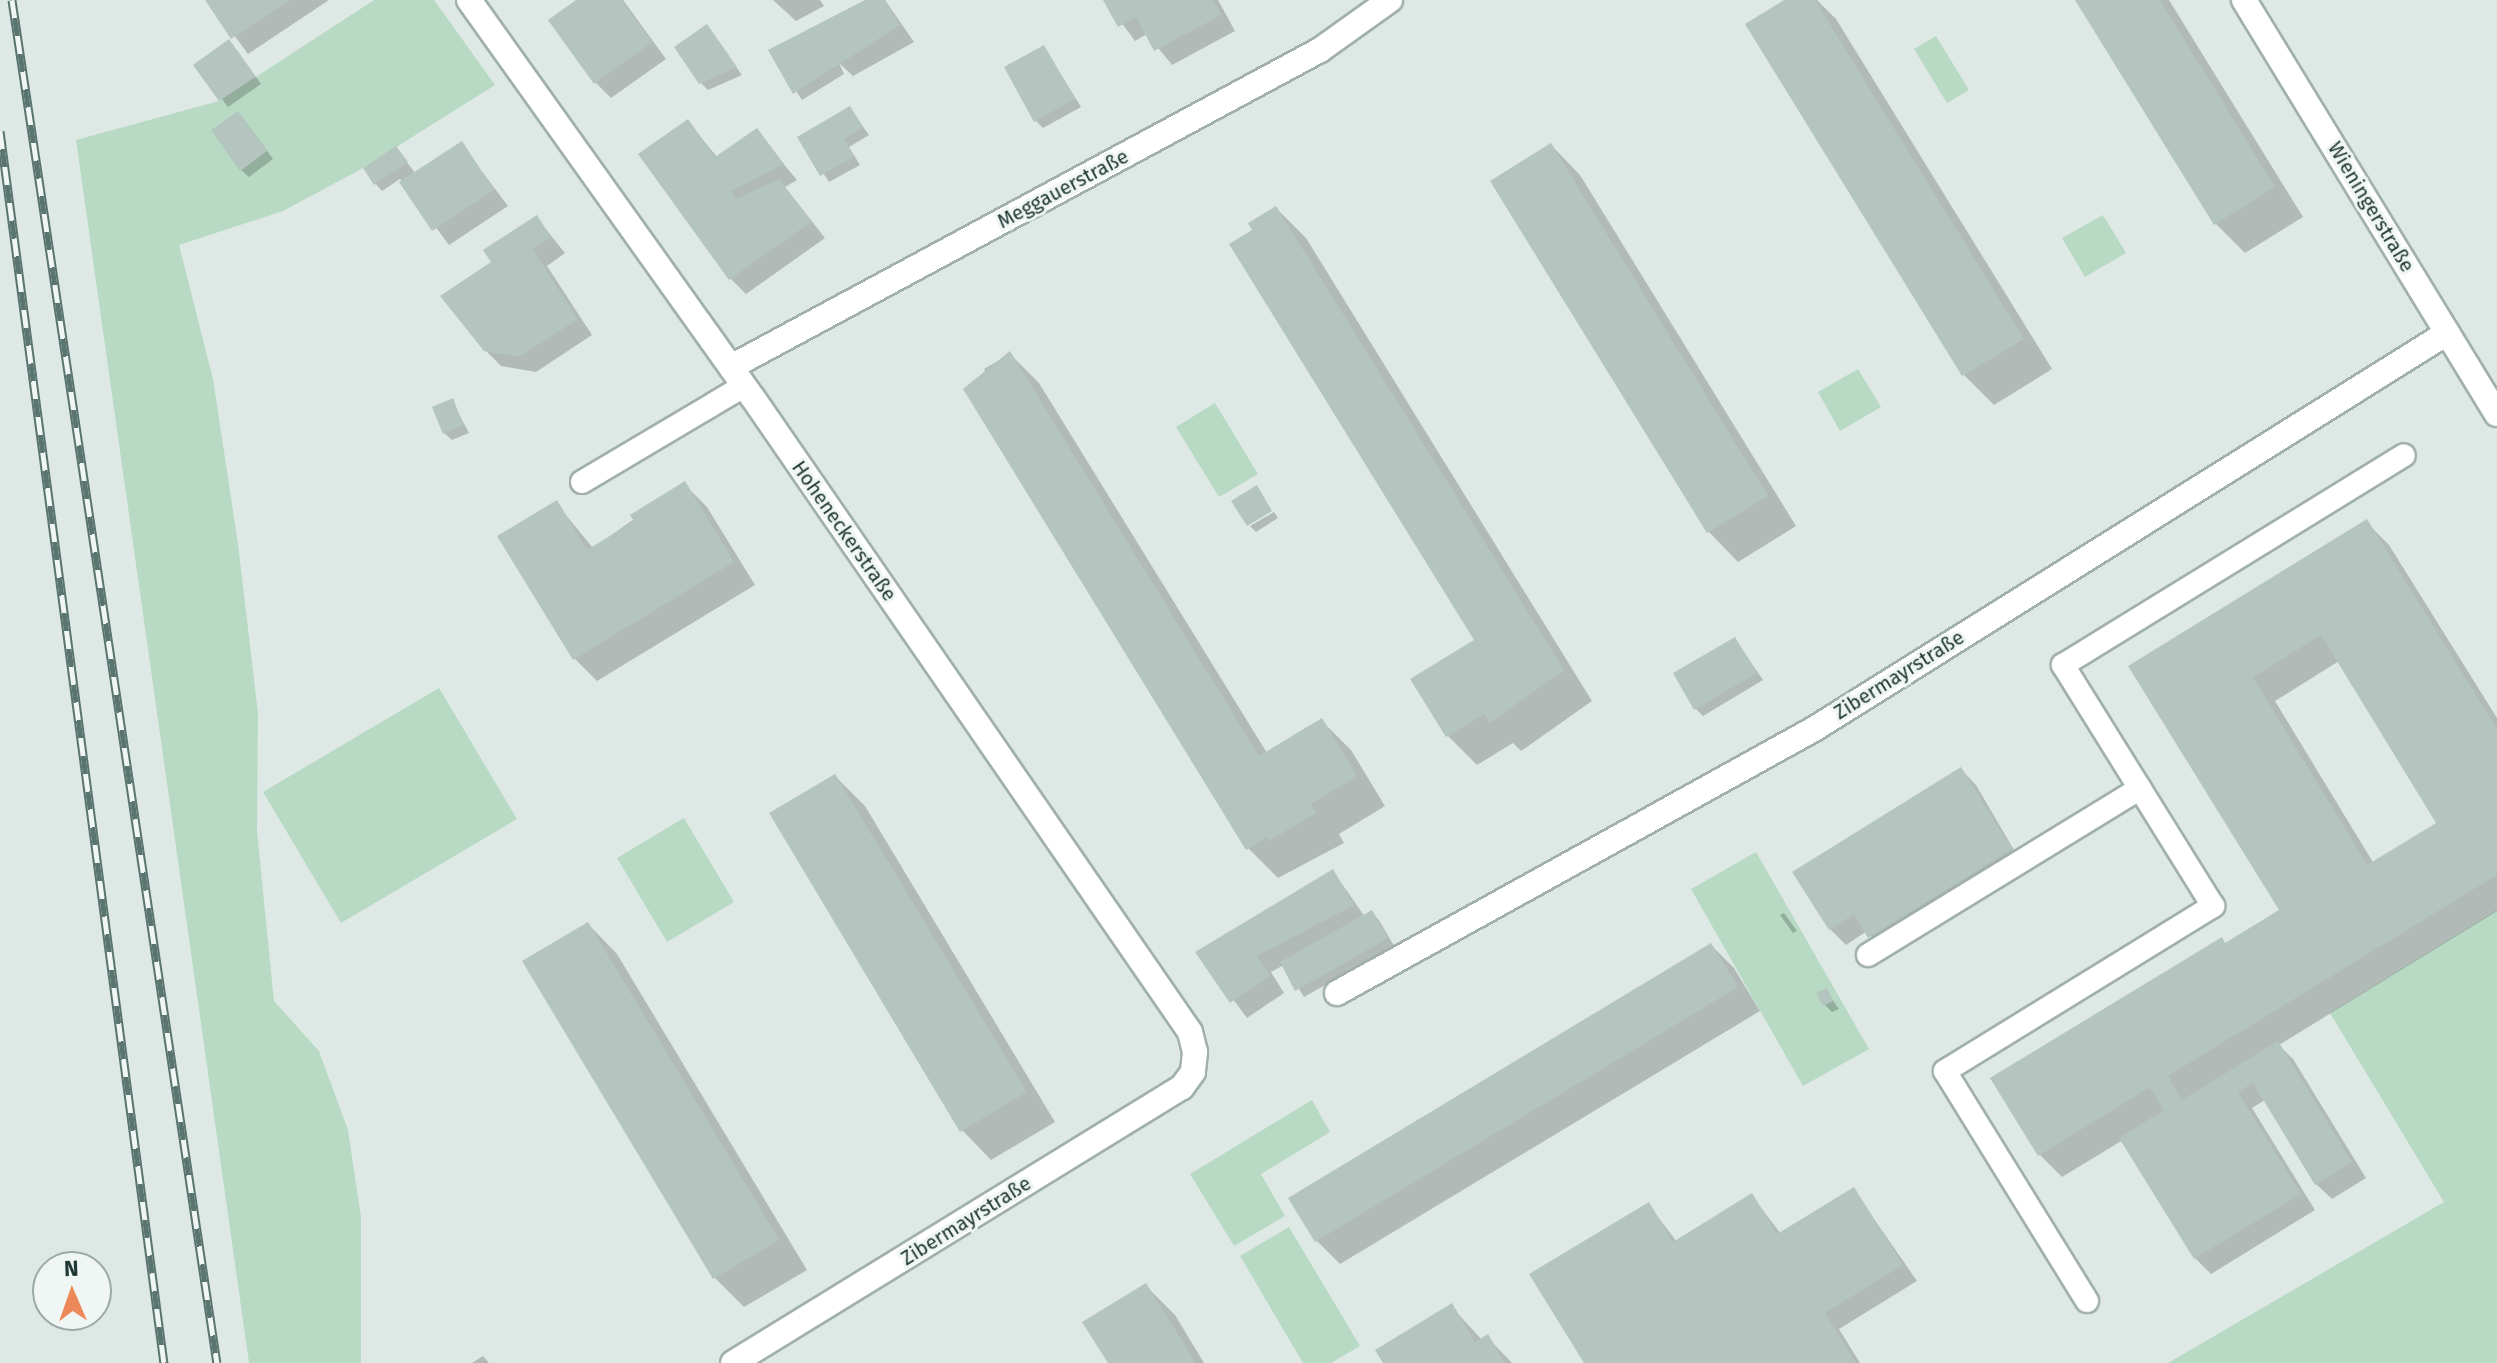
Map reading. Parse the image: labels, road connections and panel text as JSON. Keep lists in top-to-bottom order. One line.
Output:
{"streets":{"street":["Meggauerstraße","Wieningerstraße","Hoheneckerstraße","Zibermayrstraße"]},"crossings":[["Meggauerstraße","Hoheneckerstraße"],["Wieningerstraße","Zibermayrstraße"],["Hoheneckerstraße","Zibermayrstraße"]],"north":"top"}
